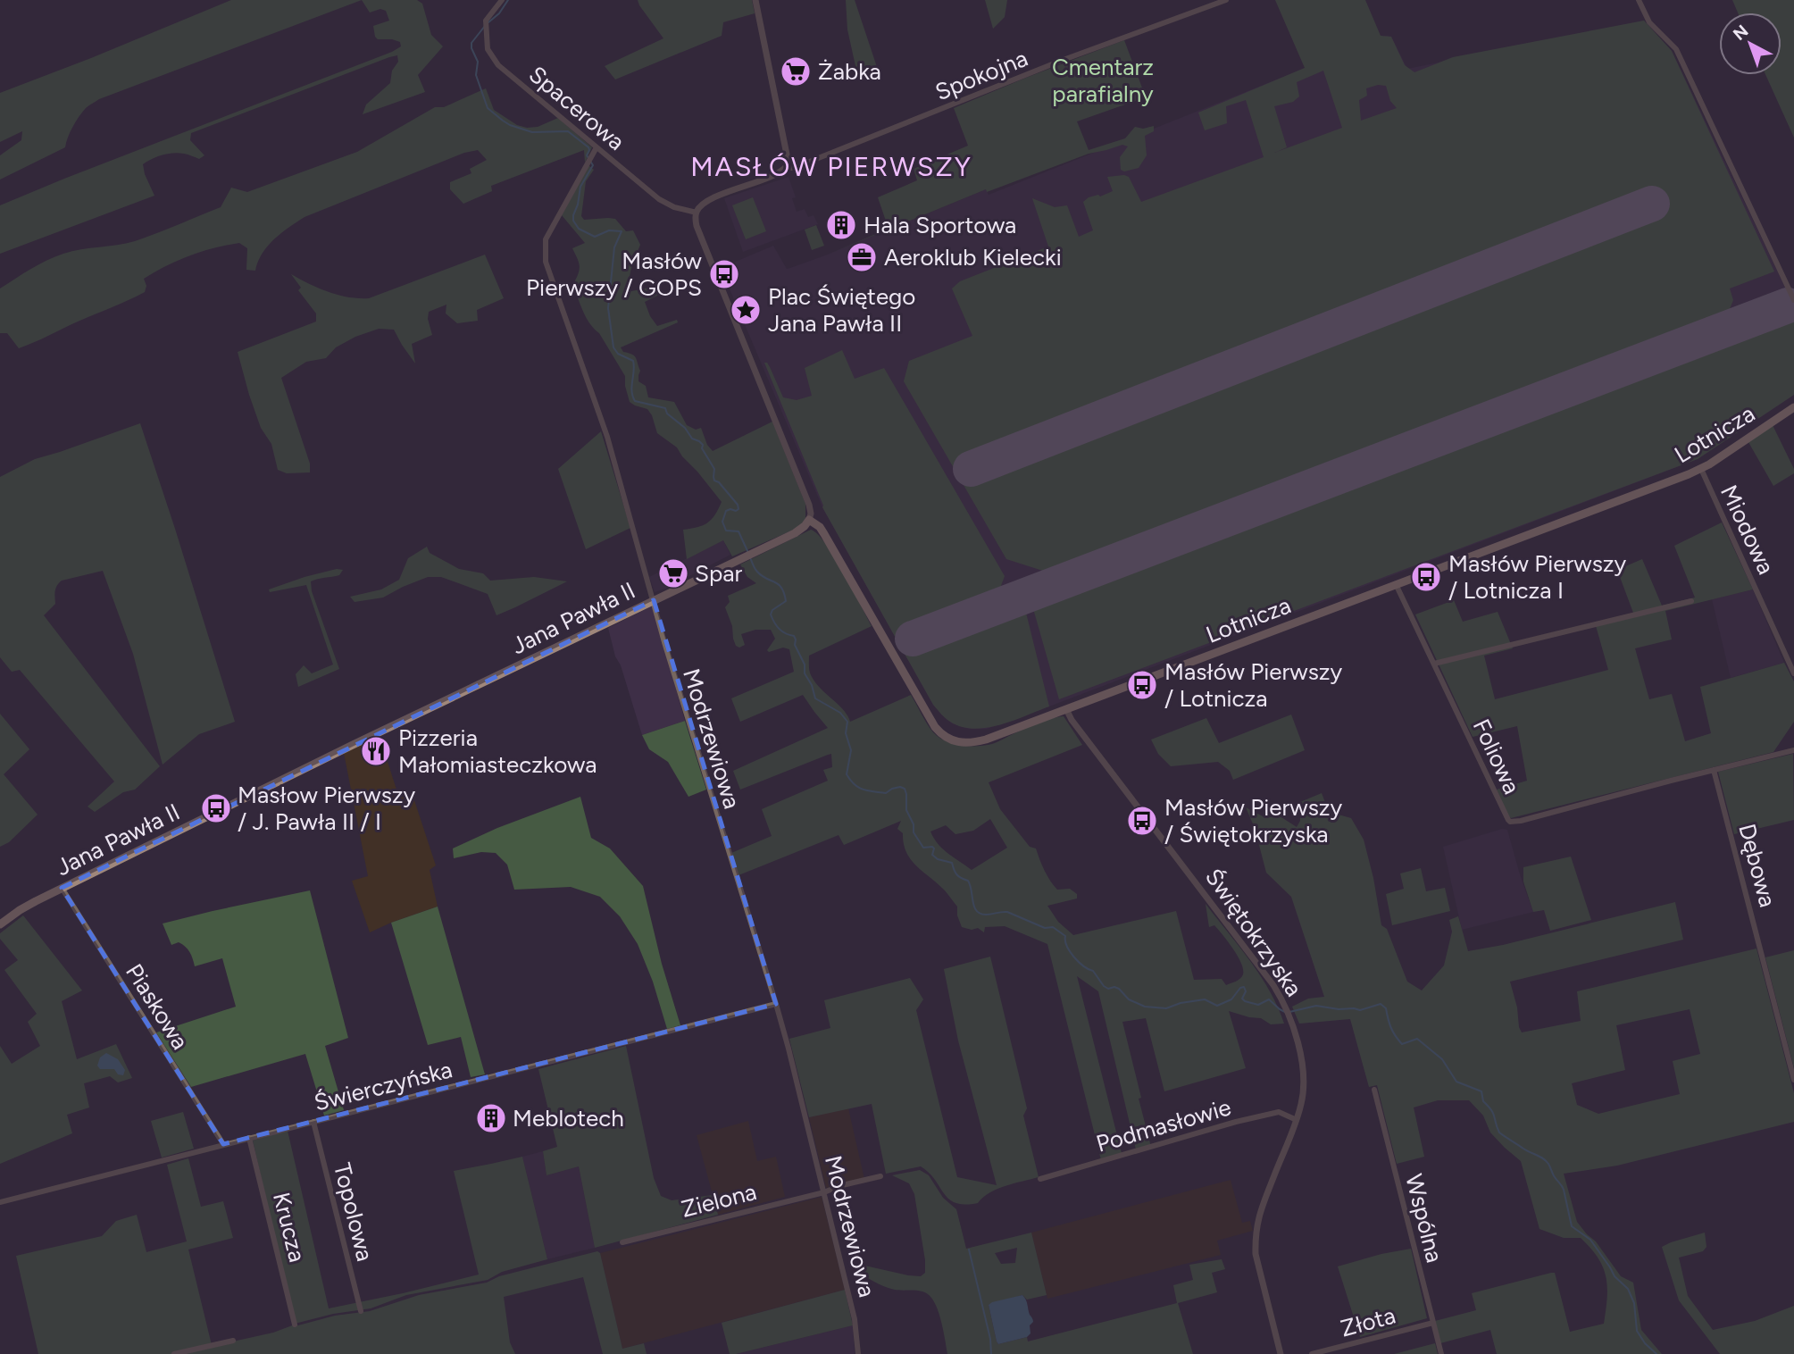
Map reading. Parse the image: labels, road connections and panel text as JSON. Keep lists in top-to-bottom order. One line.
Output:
{"streets":{"main road":["Lotnicza","Jana Pawła II"],"street":["Spokojna","Spacerowa","Miodowa","Modrzewiowa","Foliowa","Dębowa","Świętokrzyska","Piaskowa","Świerczyńska","Podmasłowie","Zielona","Topolowa","Wspólna","Krucza","Złota"]},"crossings":[["Spacerowa","Modrzewiowa"],["Lotnicza","Miodowa"],["Lotnicza","Jana Pawła II"],["Lotnicza","Foliowa"],["Lotnicza","Świętokrzyska"],["Jana Pawła II","Modrzewiowa"],["Jana Pawła II","Piaskowa"],["Modrzewiowa","Świerczyńska"],["Modrzewiowa","Zielona"],["Foliowa","Dębowa"],["Świętokrzyska","Podmasłowie"],["Piaskowa","Świerczyńska"],["Świerczyńska","Topolowa"],["Świerczyńska","Krucza"],["Wspólna","Złota"]],"districts":["MASŁÓW PIERWSZY"],"parks":["Cmentarz parafialny"],"places":{"supermarket":["Żabka","Spar"],"building":["Hala Sportowa","Meblotech"],"office":["Aeroklub Kielecki"],"bus stop":["Masłów Pierwszy / GOPS","Masłów Pierwszy / Lotnicza I","Masłów Pierwszy / Lotnicza","Masłow Pierwszy / J. Pawła II / I","Masłów Pierwszy / Świętokrzyska"],"place":["Plac Świętego Jana Pawła II"],"restaurant":["Pizzeria Małomiasteczkowa"]},"north":"top left"}
